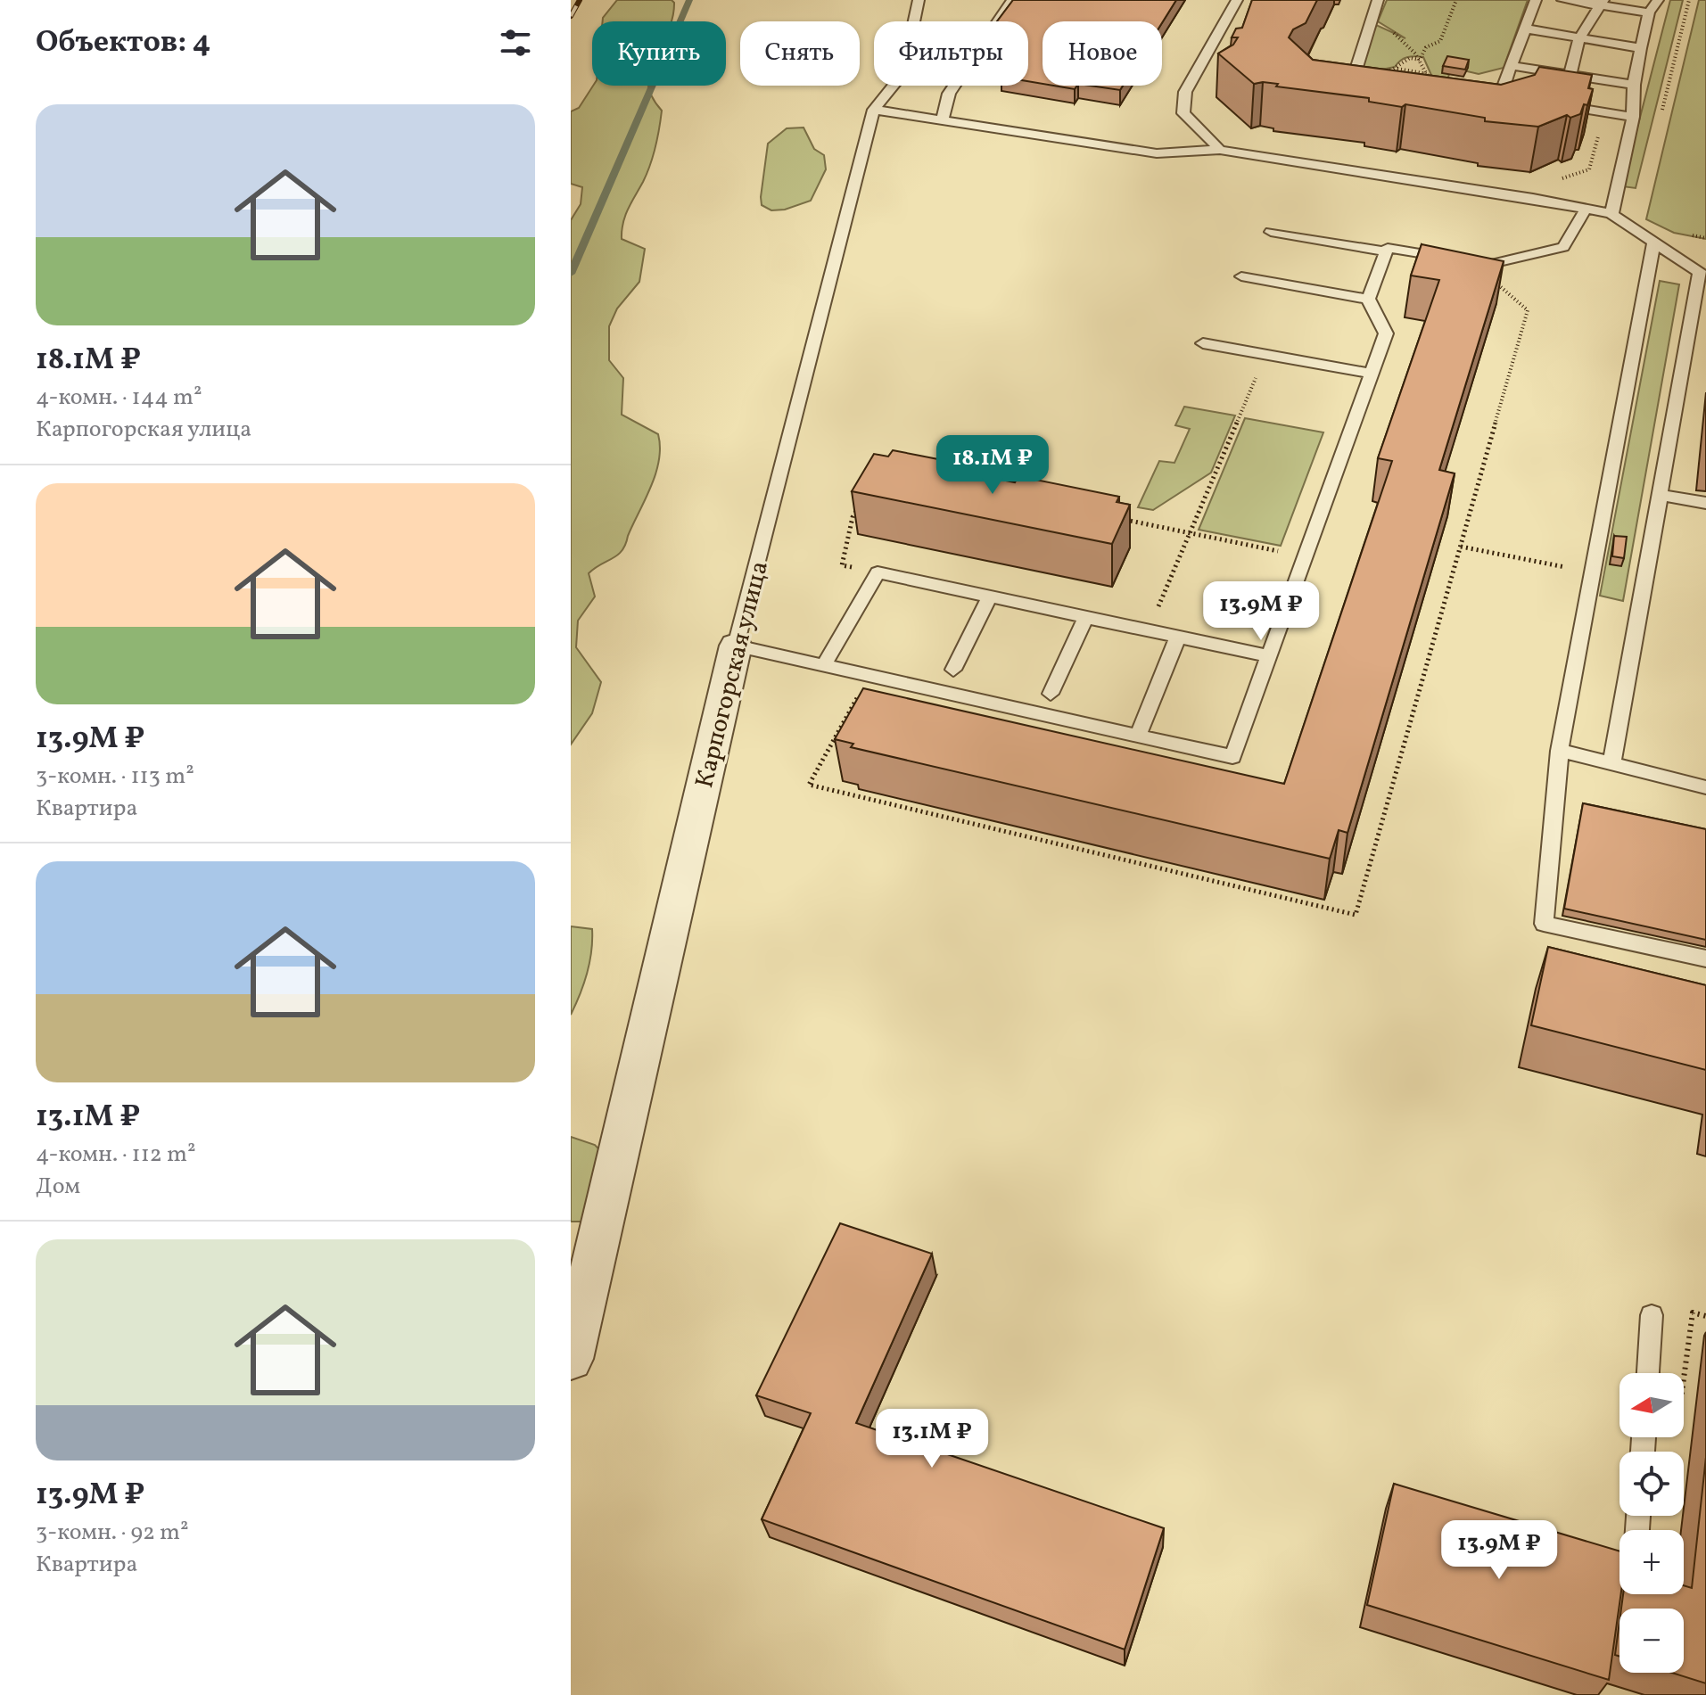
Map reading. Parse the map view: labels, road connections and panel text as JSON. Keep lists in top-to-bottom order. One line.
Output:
{"streets":{"street":["Карпогорская улица"]},"north":"left","page":{"heading":"Объектов: 4","chip":["Купить","Снять","Фильтры","Новое"],"list":[{"name":"18.1M ₽","note":"4-комн. · 144 m² · Карпогорская улица"},{"name":"13.9M ₽","note":"3-комн. · 113 m² · Квартира"},{"name":"13.1M ₽","note":"4-комн. · 112 m² · Дом"},{"name":"13.9M ₽","note":"3-комн. · 92 m² · Квартира"}],"price":["18.1M ₽","13.9M ₽","13.1M ₽","13.9M ₽"],"map_buttons":["+","−"]}}
